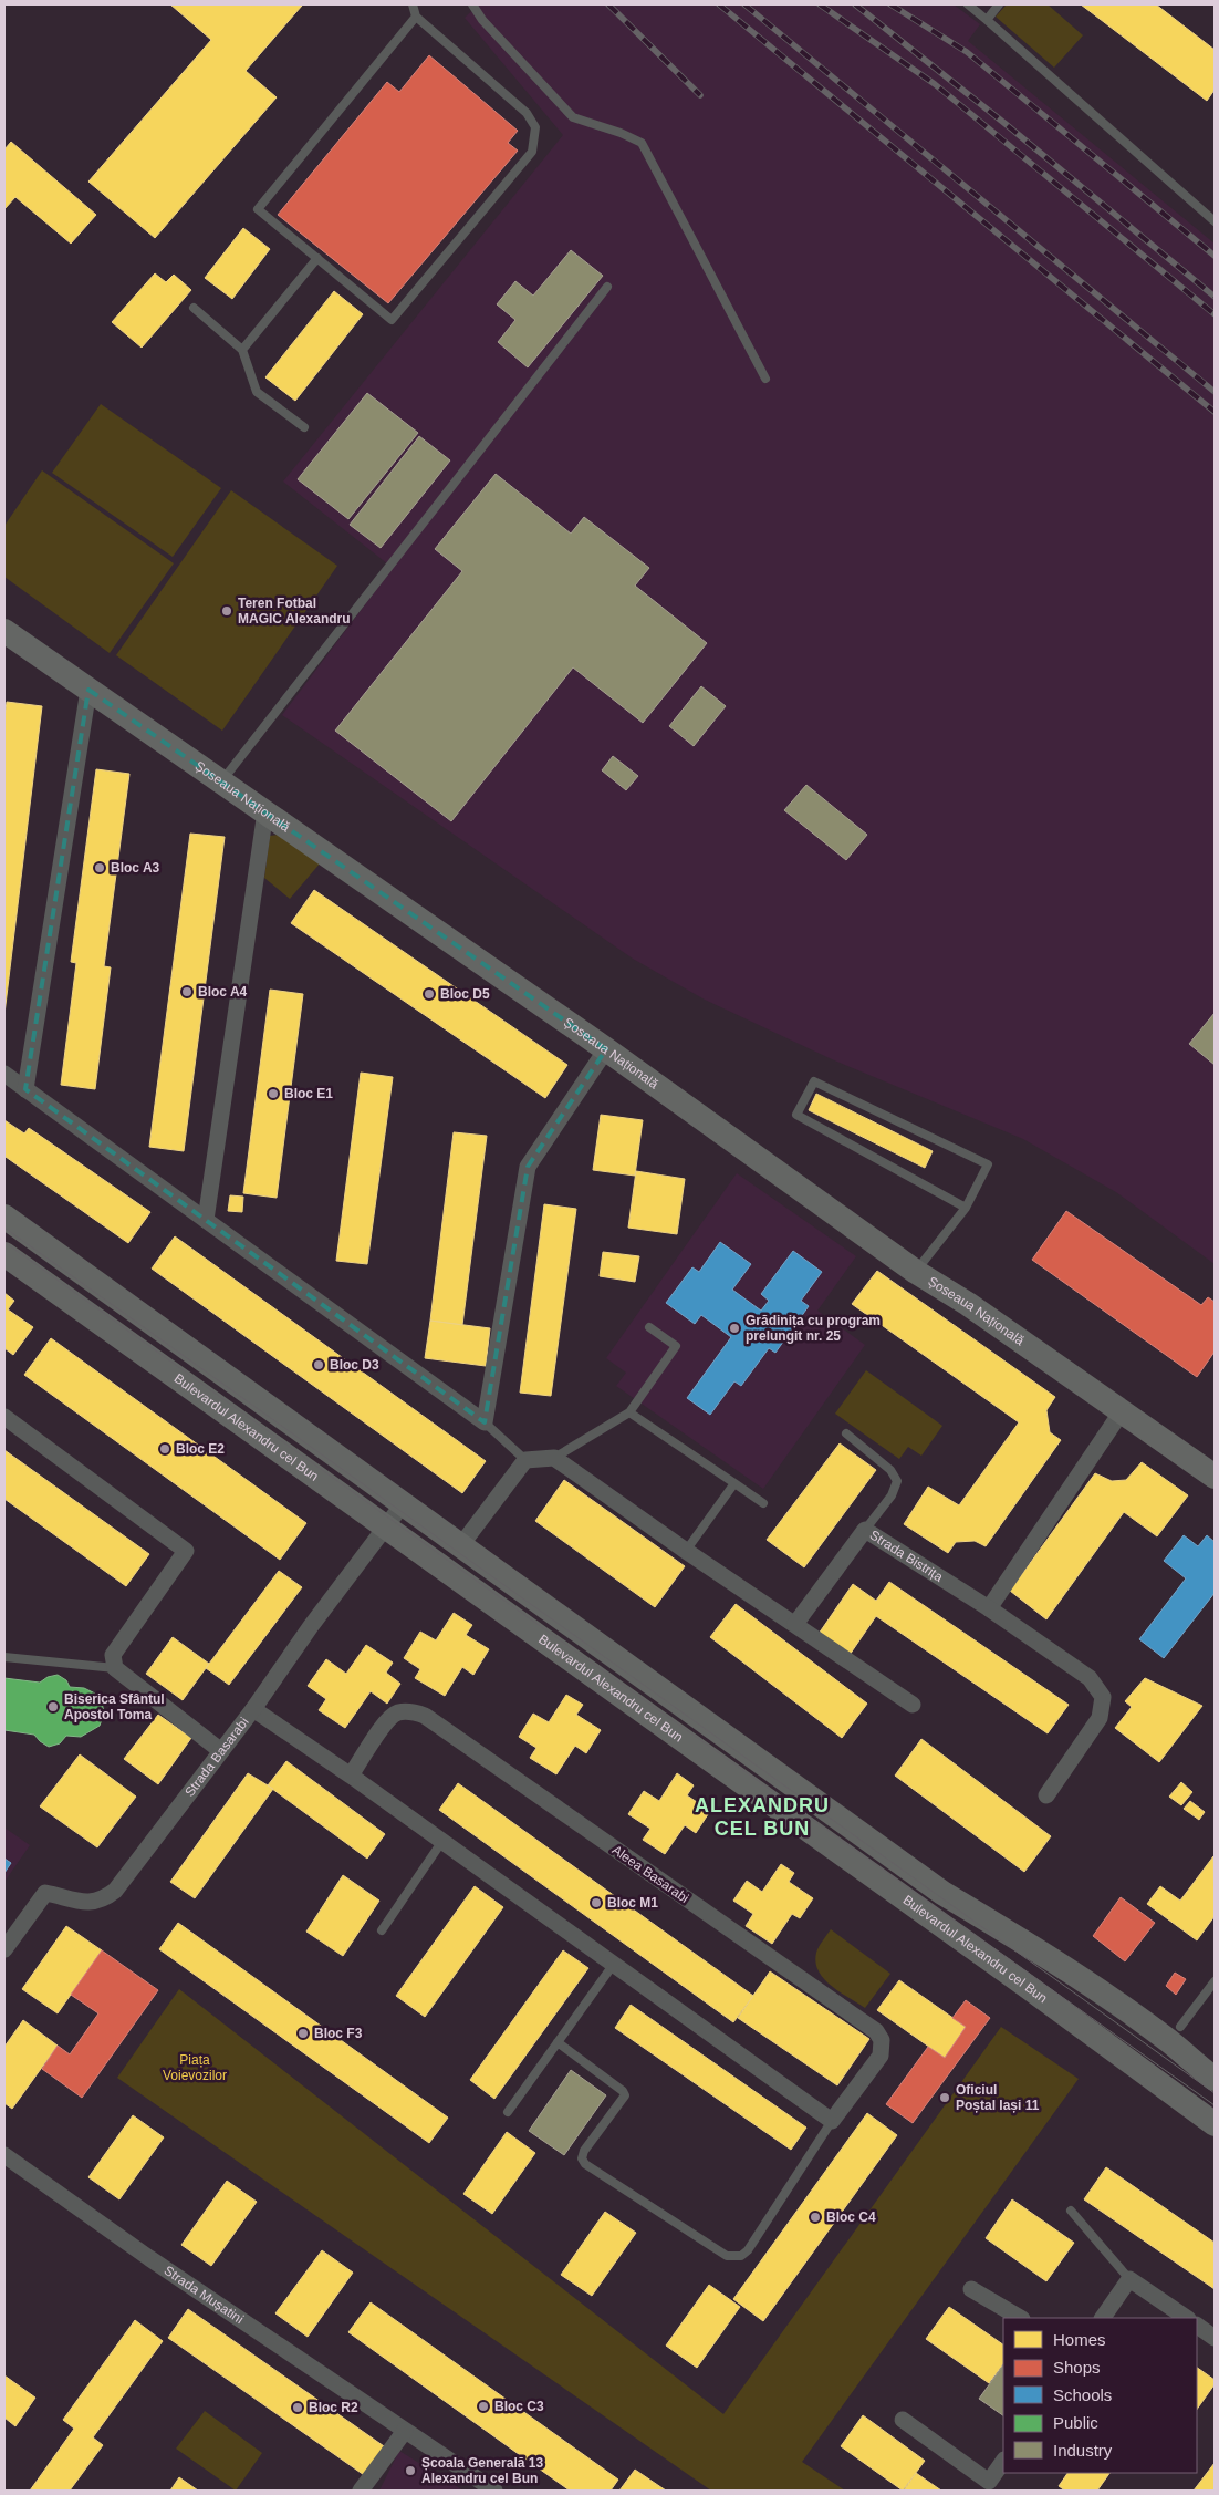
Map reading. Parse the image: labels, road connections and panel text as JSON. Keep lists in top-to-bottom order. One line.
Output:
{"streets":{"main road":["Șoseaua Națională","Bulevardul Alexandru cel Bun"],"street":["Strada Bistrița","Strada Basarabi","Aleea Basarabi","Strada Mușatini"]},"crossings":[["Bulevardul Alexandru cel Bun","Strada Basarabi"]],"districts":["ALEXANDRU CEL BUN"],"parks":["Piața Voievozilor"],"places":["Teren Fotbal MAGIC Alexandru","Bloc A3","Bloc A4","Bloc D5","Bloc E1","Grădinița cu program prelungit nr. 25","Bloc D3","Bloc E2","Biserica Sfântul Apostol Toma","Bloc M1","Bloc F3","Oficiul Poștal Iași 11","Bloc C4","Bloc C3","Bloc R2","Școala Generală 13 Alexandru cel Bun"],"legend":["Homes","Shops","Schools","Public","Industry"]}
